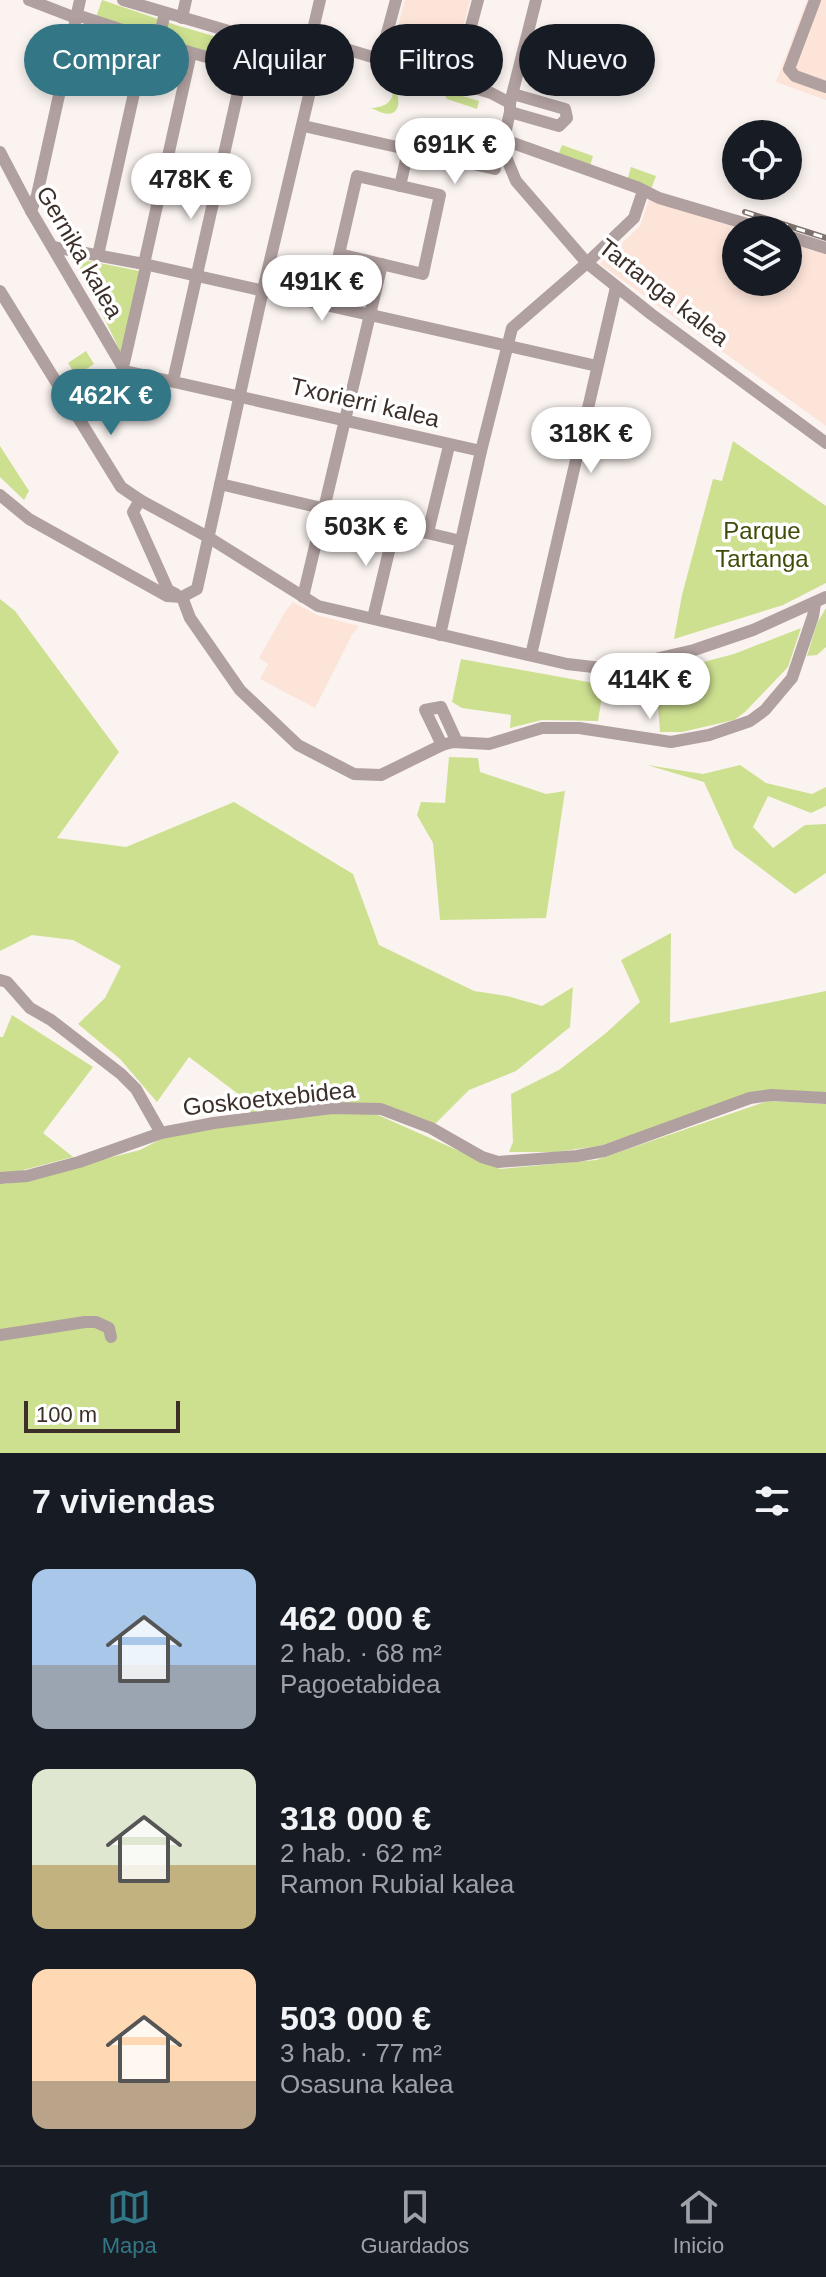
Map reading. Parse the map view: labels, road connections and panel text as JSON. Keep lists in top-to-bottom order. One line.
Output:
{"streets":{"street":["Gernika kalea","Tartanga kalea","Txorierri kalea","Goskoetxebidea"]},"crossings":[["Gernika kalea","Txorierri kalea"]],"parks":["Parque Tartanga"],"scale_bar":"100 m","page":{"chip":["Comprar","Alquilar","Filtros","Nuevo"],"price":["691K €","478K €","491K €","462K €","318K €","503K €","414K €"],"scale":"100 m","heading":"7 viviendas","list":[{"name":"462 000 €","note":"2 hab. · 68 m² · Pagoetabidea"},{"name":"318 000 €","note":"2 hab. · 62 m² · Ramon Rubial kalea"},{"name":"503 000 €","note":"3 hab. · 77 m² · Osasuna kalea"}],"tabs":["Mapa","Guardados","Inicio"]}}
